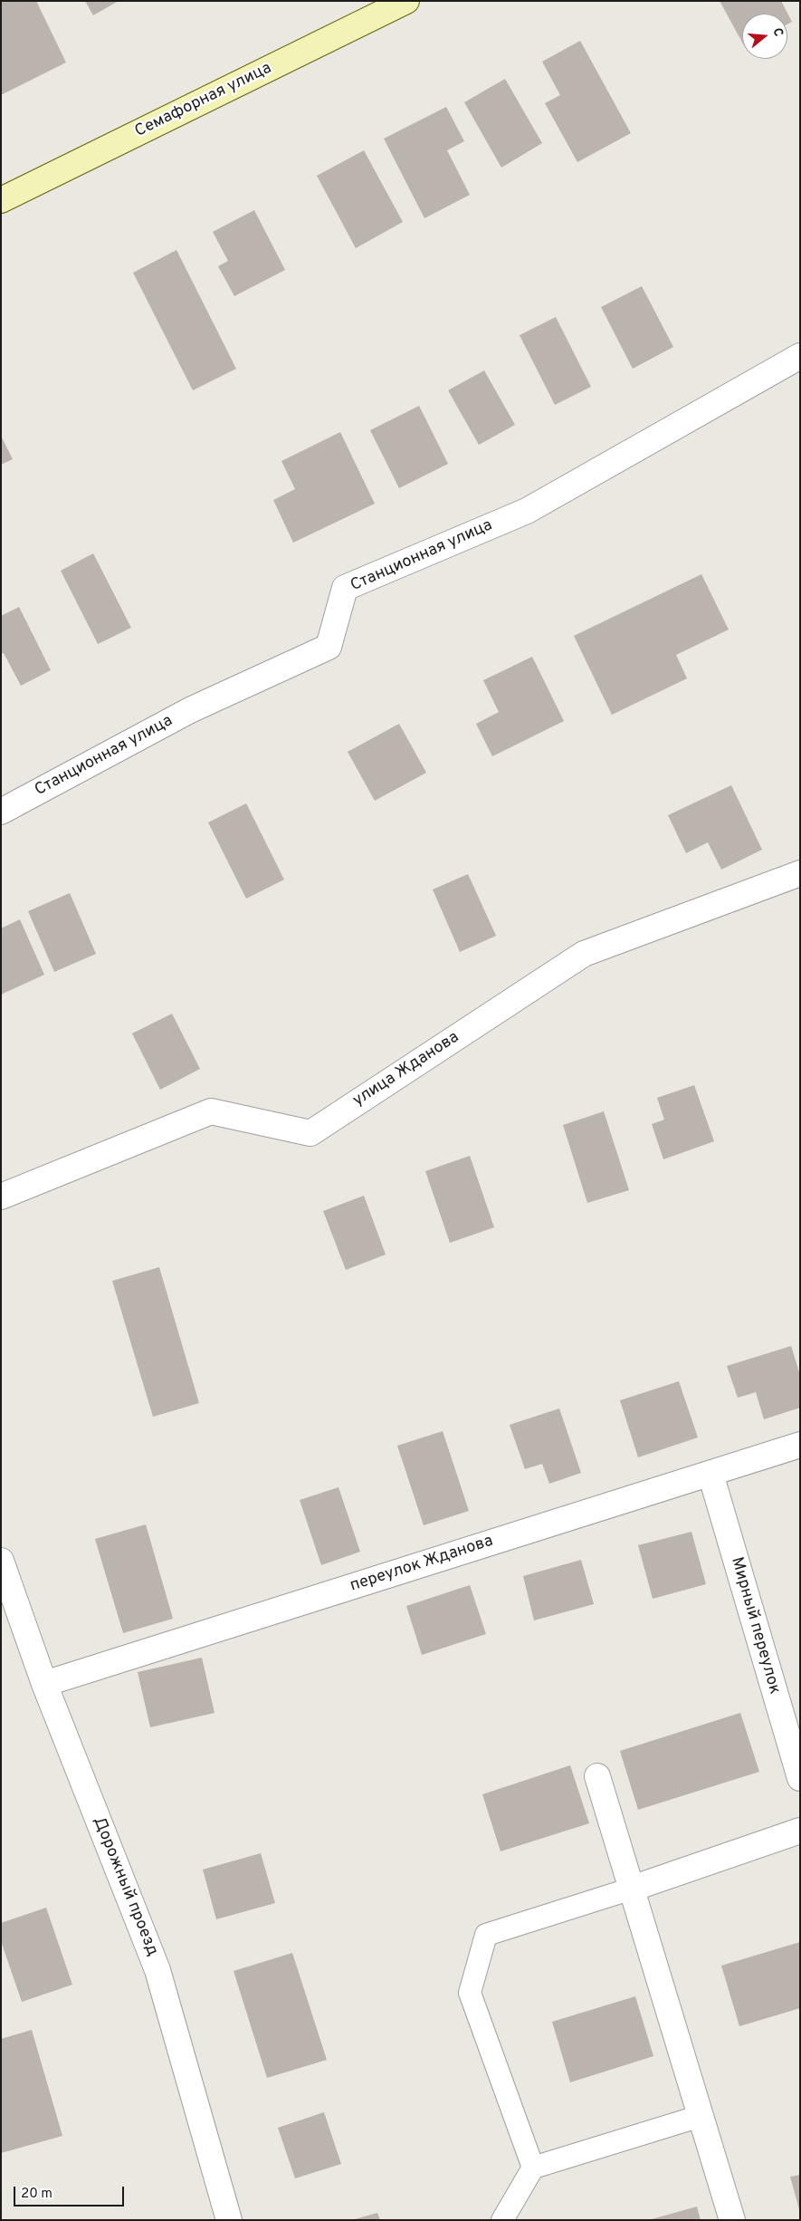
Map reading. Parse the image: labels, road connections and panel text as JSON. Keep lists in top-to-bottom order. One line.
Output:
{"streets":{"street":["Семафорная улица","Станционная улица","улица Жданова","переулок Жданова","Мирный переулок","Дорожный проезд"]},"crossings":[["переулок Жданова","Мирный переулок"],["переулок Жданова","Дорожный проезд"]],"scale_bar":"20 m","north":"right"}
